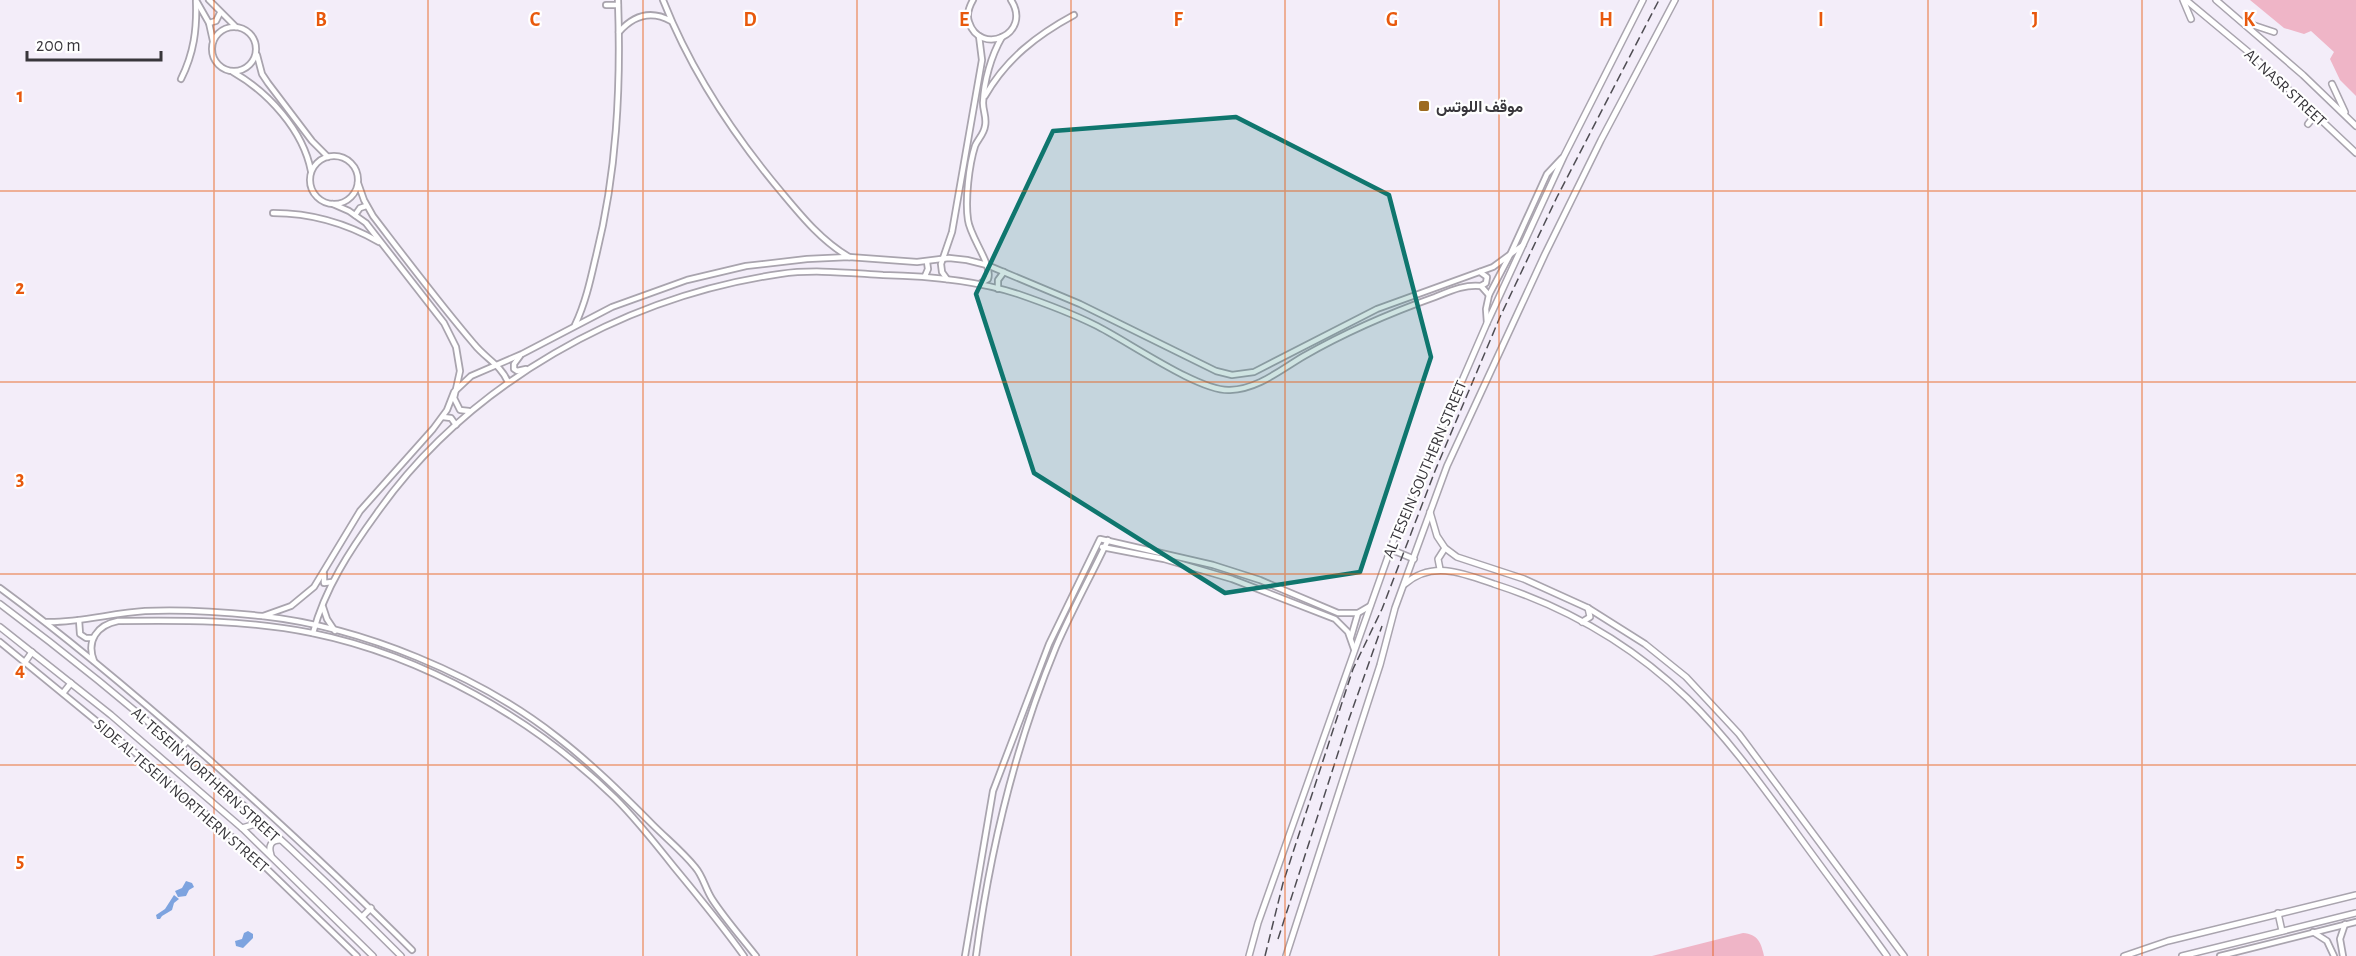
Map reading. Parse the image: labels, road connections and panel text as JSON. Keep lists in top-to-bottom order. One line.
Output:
{"streets":{"main road":["AL NASR STREET","AL TESEIN SOUTHERN STREET","AL TESEIN NORTHERN STREET"],"street":["SIDE AL TESEIN NORTHERN STREET"]},"places":{"transit":["موقف اللوتس"]},"scale_bar":"200 m","grid":{"columns":["B","C","D","E","F","G","H","I","J","K"],"rows":["1","2","3","4","5"]}}
